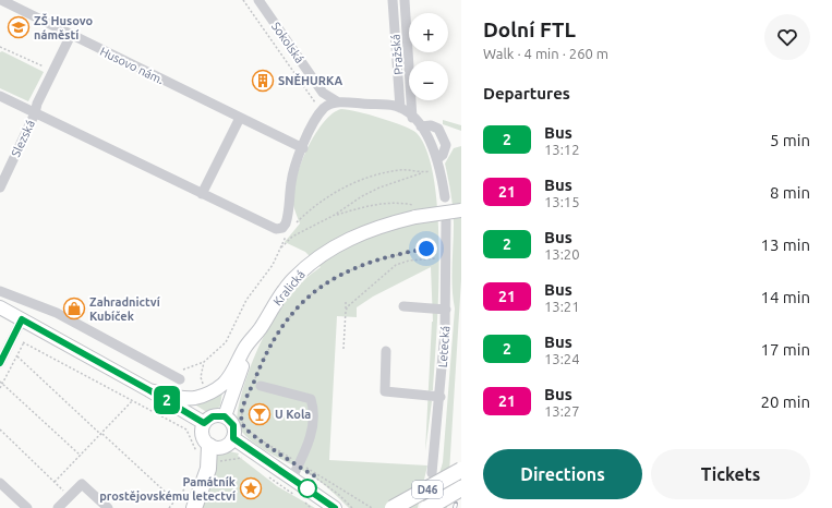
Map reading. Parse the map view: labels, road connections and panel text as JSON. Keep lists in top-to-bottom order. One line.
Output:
{"streets":{"highway":["D46"],"main road":["Kralická"],"street":["Sokolská","Pražská","Husovo nám.","Slezská","Letecká"]},"crossings":[["Husovo nám.","Slezská"]],"places":{"school or university":["ZŠ Husovo náměstí"],"building":["SNĚHURKA"],"shop":["Zahradnictví Kubíček"],"bar":["U Kola"],"place":["Památník prostějovskému letectví"]},"lines":["bus line 2"],"page":{"on_map":"2","heading":[["Dolní FTL","Walk · 4 min · 260 m"],"Departures"],"map_buttons":["+","−"],"list":[{"mark":"2","name":"Bus","note":"13:12","value":"5 min"},{"mark":"21","name":"Bus","note":"13:15","value":"8 min"},{"mark":"2","name":"Bus","note":"13:20","value":"13 min"},{"mark":"21","name":"Bus","note":"13:21","value":"14 min"},{"mark":"2","name":"Bus","note":"13:24","value":"17 min"},{"mark":"21","name":"Bus","note":"13:27","value":"20 min"}],"buttons":["Directions","Tickets"]}}
